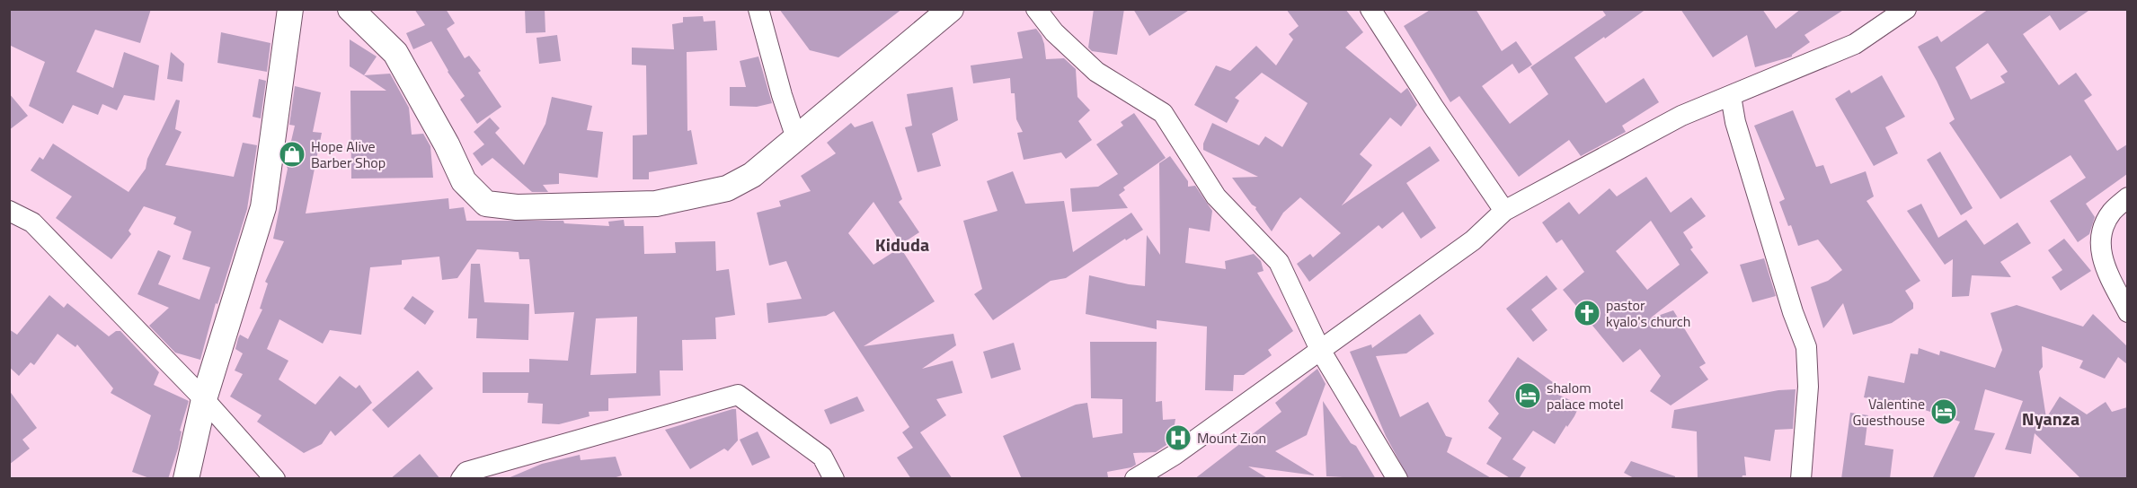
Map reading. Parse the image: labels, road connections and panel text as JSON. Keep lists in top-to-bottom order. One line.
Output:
{"districts":["Kiduda","Nyanza"],"places":{"shop":["Hope Alive Barber Shop"],"church":["pastor kyalo's church"],"hotel":["shalom palace motel","Valentine Guesthouse"],"hospital":["Mount Zion"]}}
